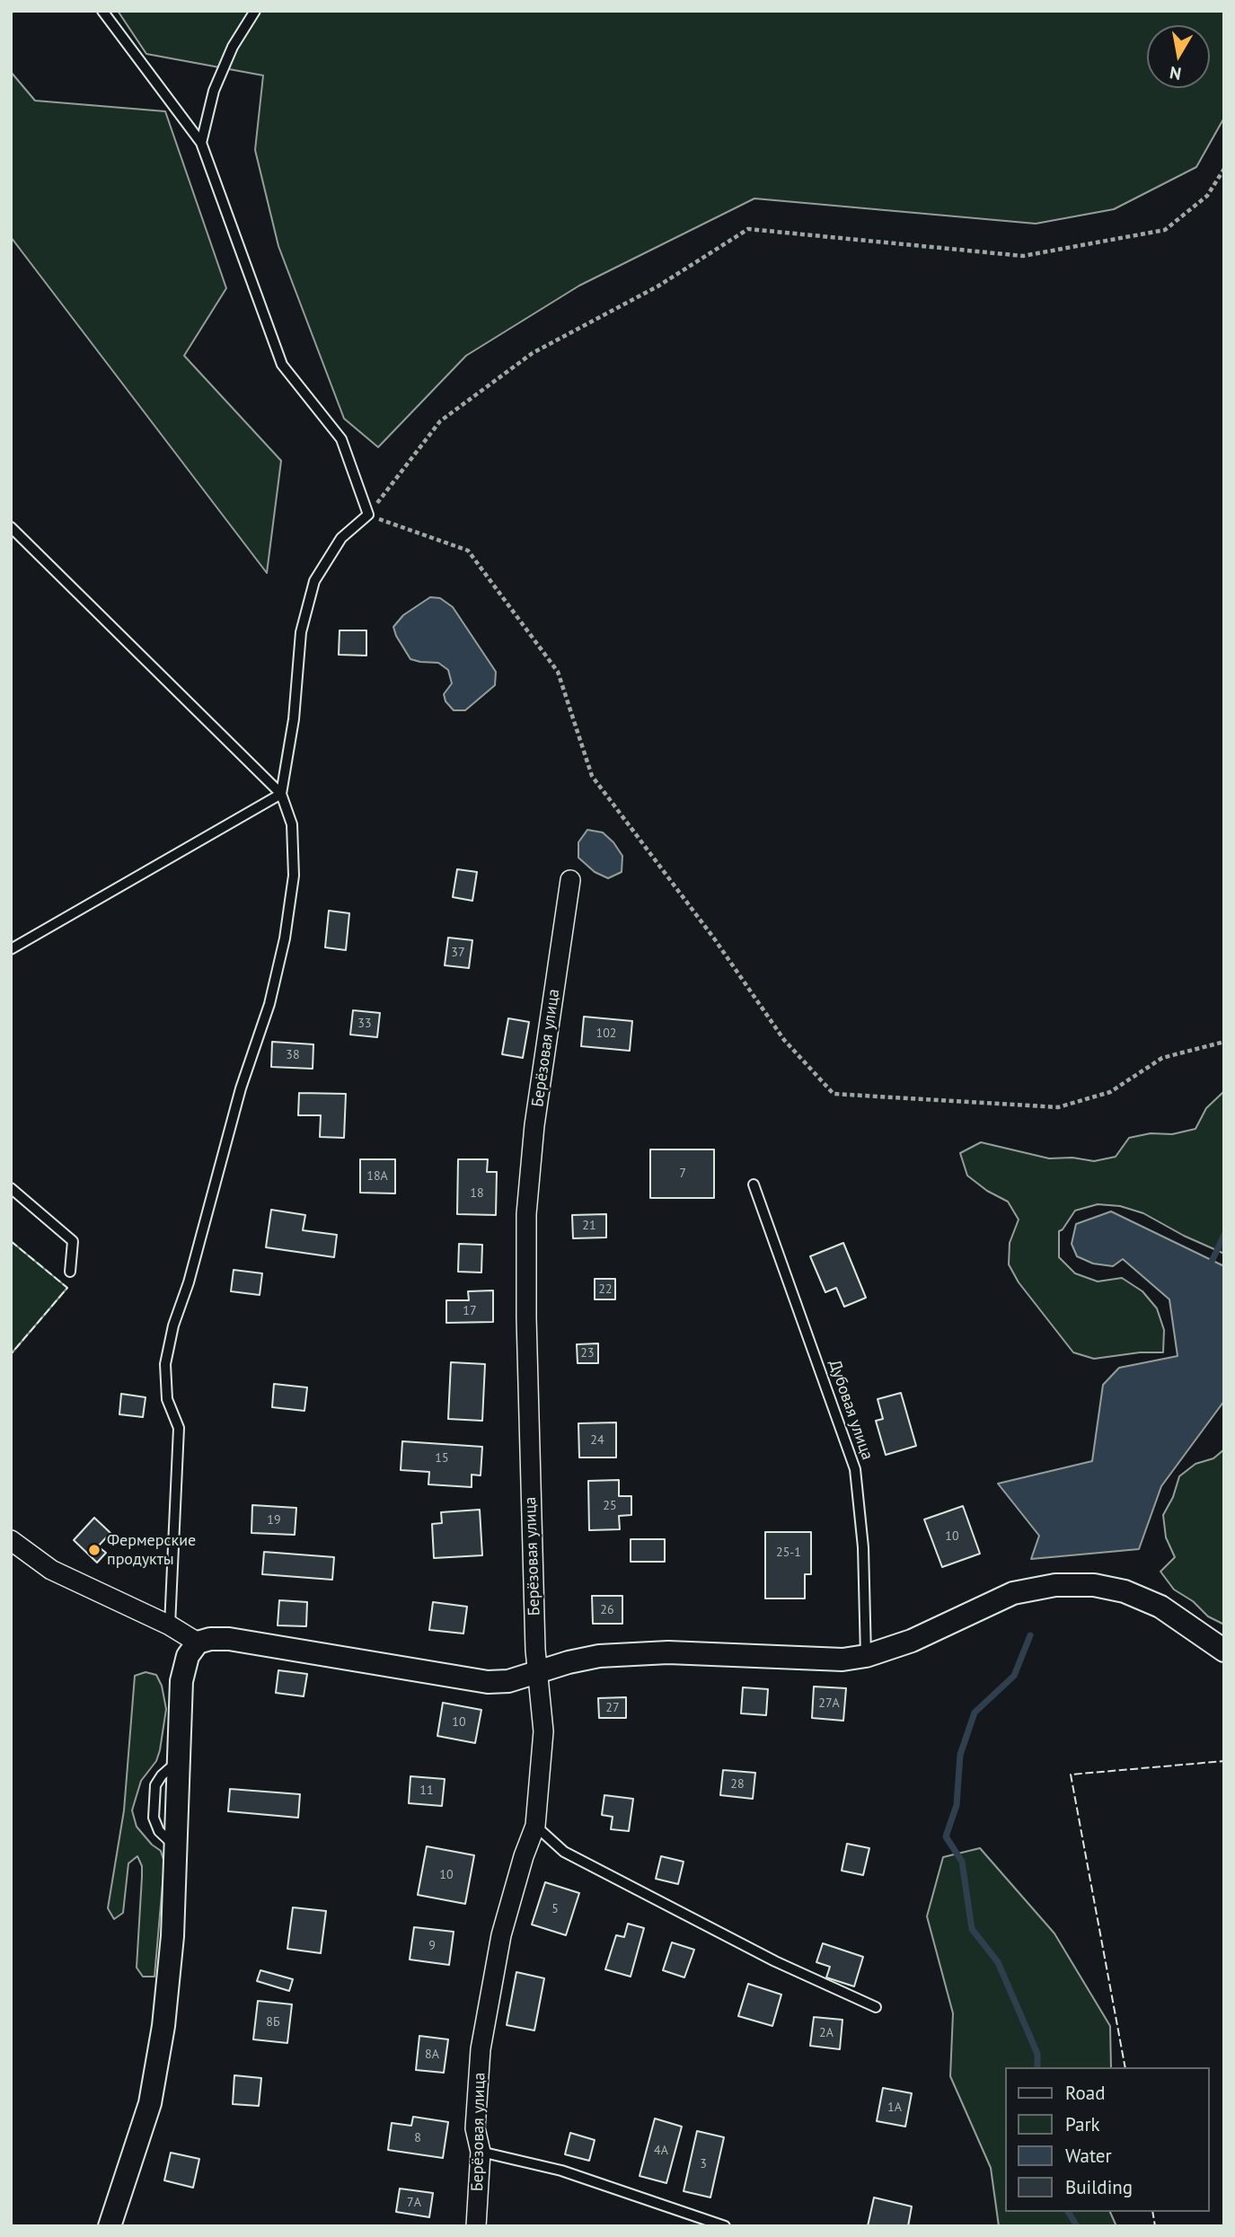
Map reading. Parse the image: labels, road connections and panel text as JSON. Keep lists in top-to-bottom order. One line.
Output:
{"streets":{"street":["Берёзовая улица"],"lane":["Дубовая улица"]},"places":["Фермерские продукты"],"house_numbers":["37","33","102","38","7","18А","18","21","22","17","23","24","15","25","19","10","25-1","26","27А","27","10","28","11","10","5","9","8Б","2А","8А","1А","8","4А","3","7А"],"legend":["Road","Park","Water","Building"],"north":"bottom"}
